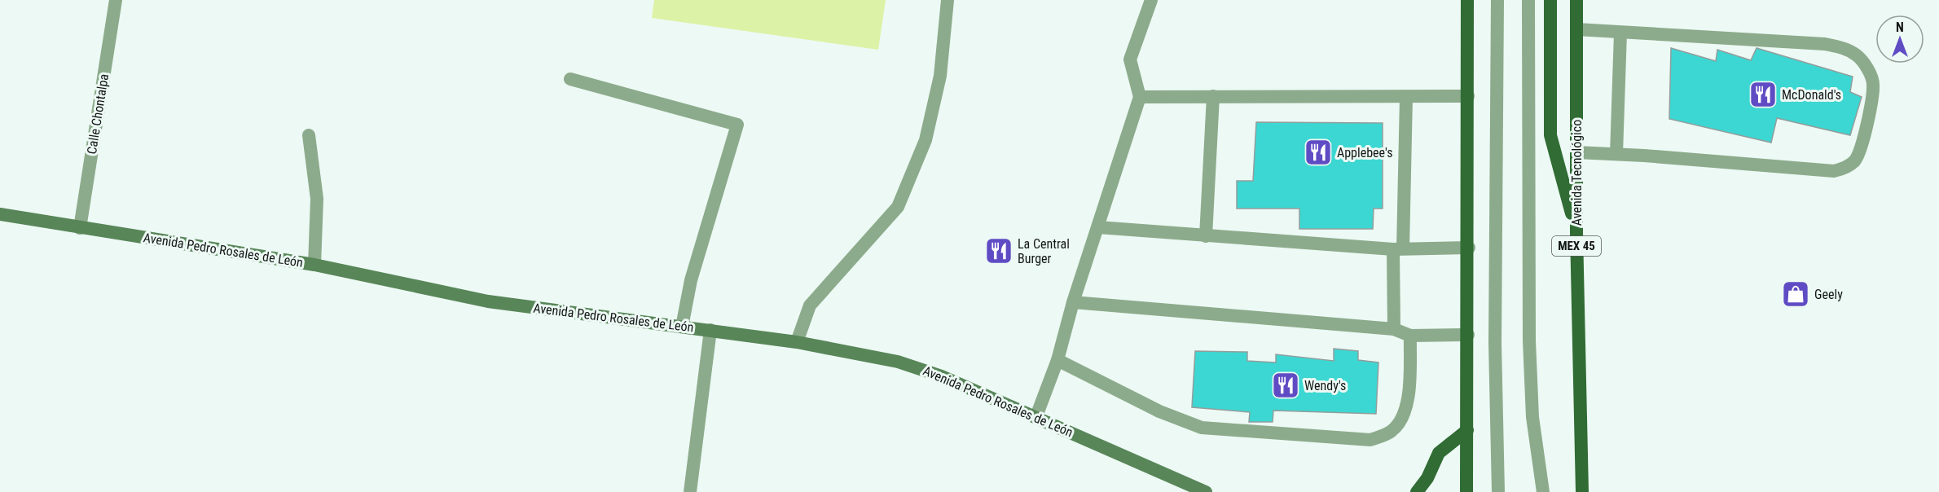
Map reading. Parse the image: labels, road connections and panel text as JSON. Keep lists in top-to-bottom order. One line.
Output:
{"streets":{"main road":["Avenida Tecnológico","MEX 45","Avenida Pedro Rosales de León"],"street":["Calle Chontalpa"]},"crossings":[["Calle Chontalpa","Avenida Pedro Rosales de León"]],"places":{"restaurant":["McDonald's","Applebee's","La Central Burger","Wendy's"],"shop":["Geely"]},"north":"top"}
